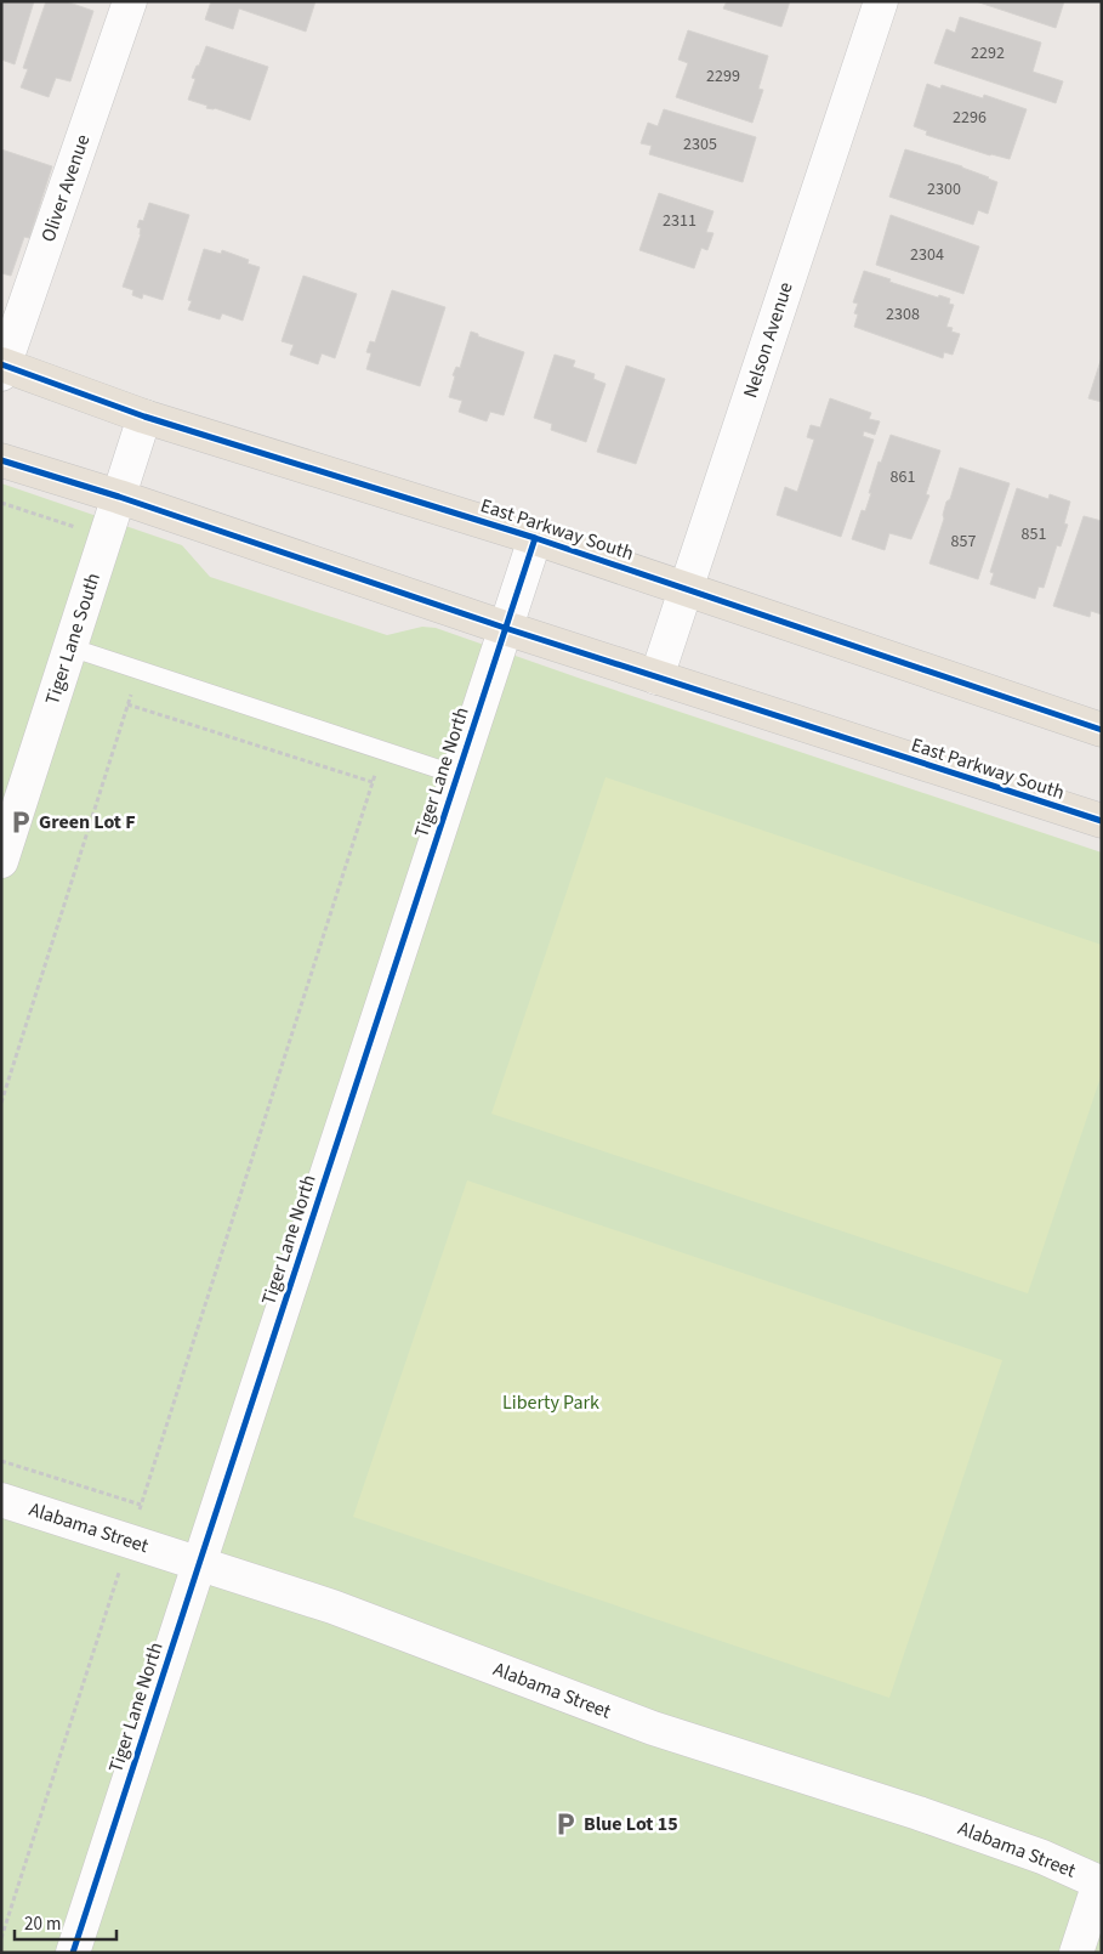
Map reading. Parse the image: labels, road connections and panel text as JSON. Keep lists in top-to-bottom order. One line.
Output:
{"streets":{"main road":["East Parkway South"],"street":["Oliver Avenue","Nelson Avenue","Tiger Lane South","Tiger Lane North","Alabama Street"]},"crossings":[["Oliver Avenue","East Parkway South"],["Nelson Avenue","East Parkway South"],["East Parkway South","Tiger Lane South"],["East Parkway South","Tiger Lane North"],["Tiger Lane North","Alabama Street"]],"parks":["Liberty Park"],"places":{"parking":["Green Lot F","Blue Lot 15"]},"house_numbers":["2292","2299","2296","2305","2300","2311","2304","2308","861","851","857"],"scale_bar":"20 m"}
